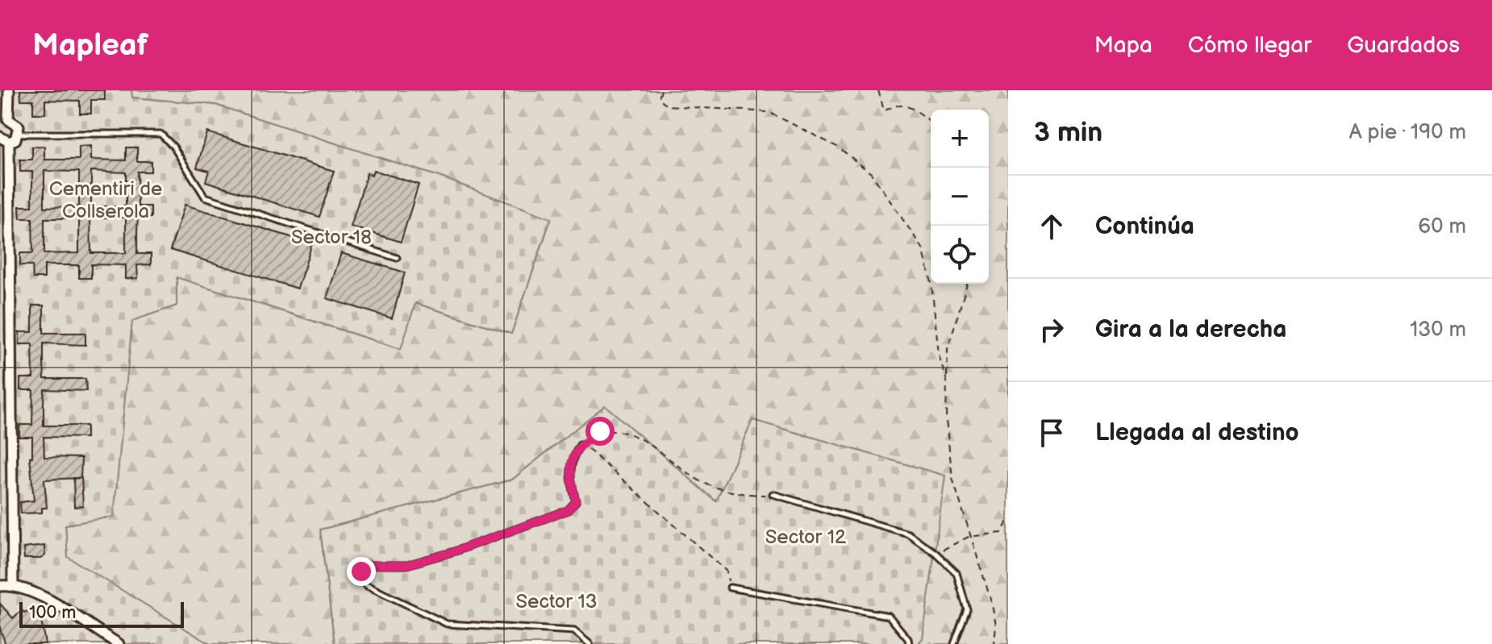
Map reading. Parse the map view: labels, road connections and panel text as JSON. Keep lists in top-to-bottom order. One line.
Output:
{"parks":["Cementiri de Collserola","Sector 18","Sector 12","Sector 13"],"scale_bar":"100 m","page":{"header":"Mapleaf","nav":["Mapa","Cómo llegar","Guardados"],"heading":["3 min","A pie · 190 m"],"map_buttons":["+","−"],"list":[["Continúa","60 m"],["Gira a la derecha","130 m"],"Llegada al destino"],"scale":"100 m"}}
